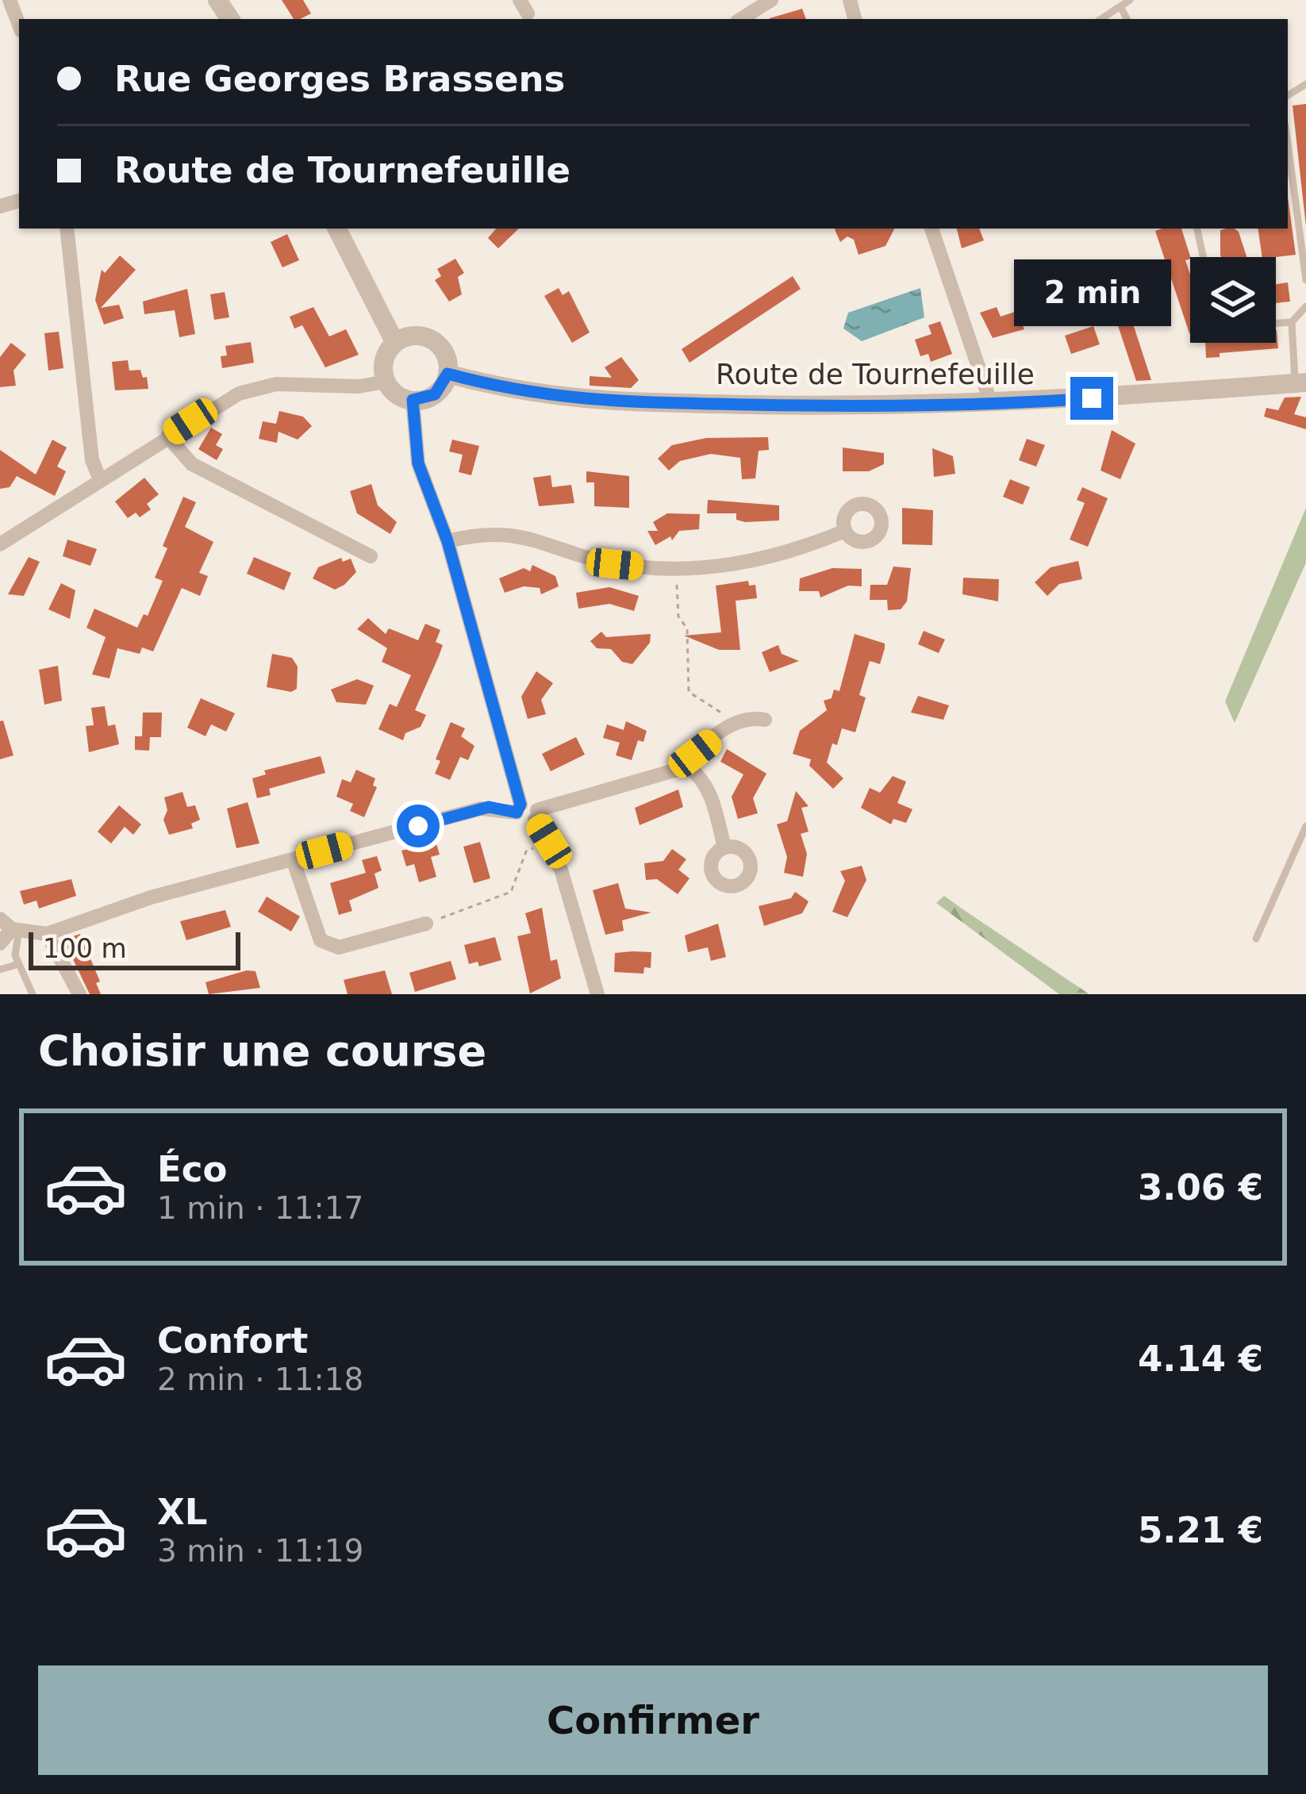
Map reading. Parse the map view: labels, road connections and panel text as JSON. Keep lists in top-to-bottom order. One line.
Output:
{"streets":{"street":["Route de Tournefeuille"]},"scale_bar":"100 m","page":{"banner":["Rue Georges Brassens","Route de Tournefeuille"],"bubble":"2 min","scale":"100 m","heading":"Choisir une course","list":[{"name":"Éco","note":"1 min · 11:17","value":"3.06 €"},{"name":"Confort","note":"2 min · 11:18","value":"4.14 €"},{"name":"XL","note":"3 min · 11:19","value":"5.21 €"}],"buttons":"Confirmer"}}
